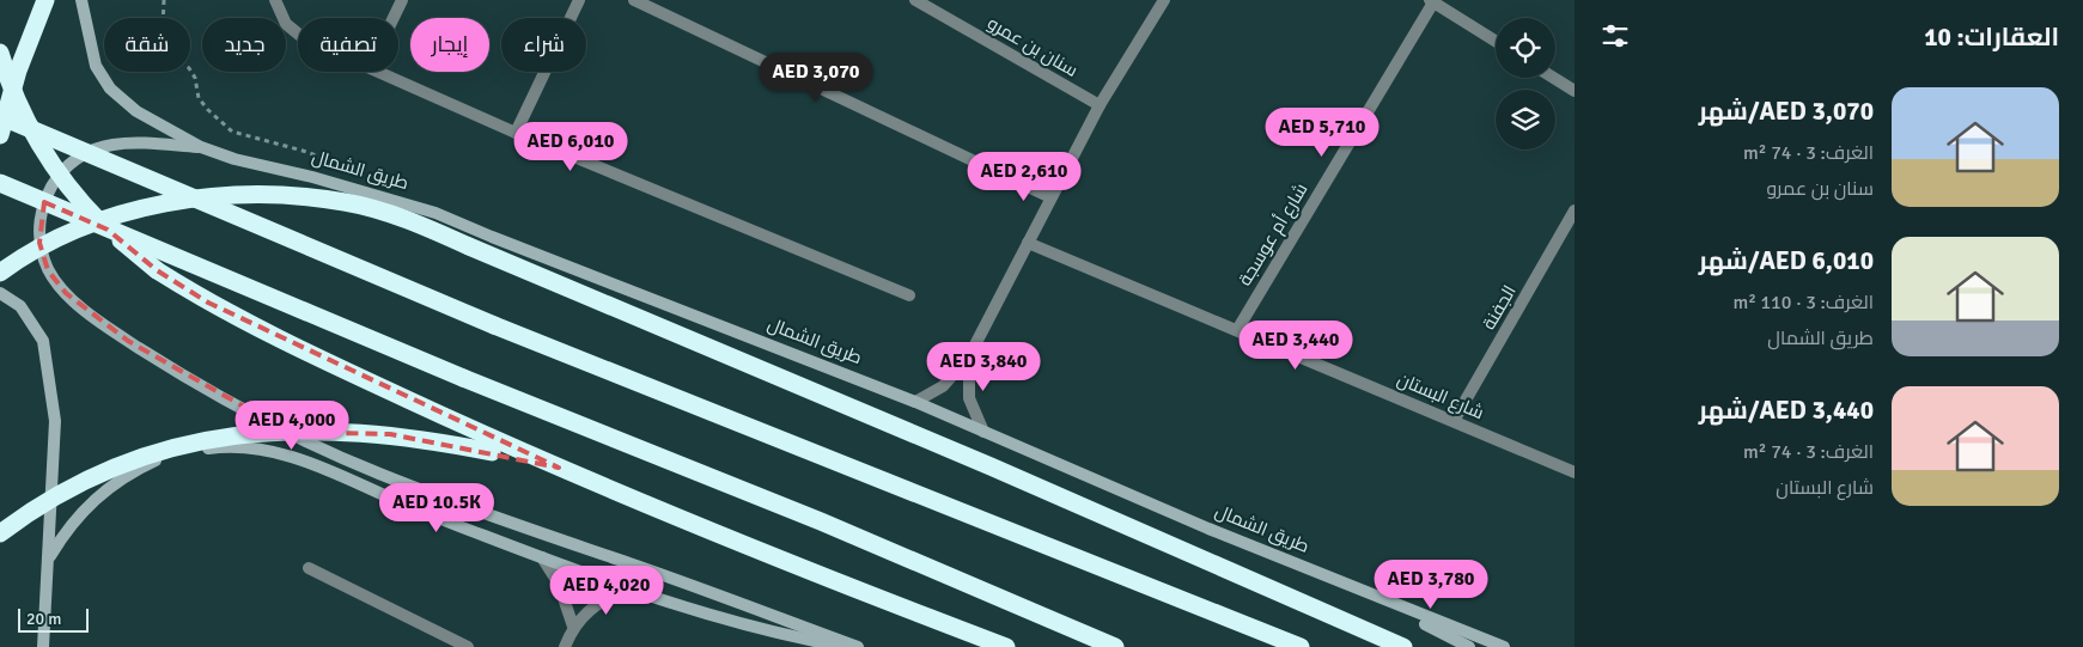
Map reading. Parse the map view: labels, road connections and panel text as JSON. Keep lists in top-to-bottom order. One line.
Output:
{"streets":{"main road":["طريق الشمال"],"street":["سنان بن عمرو","شارع أم عوسجة","الجفنة","شارع البستان"]},"crossings":[["شارع أم عوسجة","شارع البستان"],["الجفنة","شارع البستان"]],"scale_bar":"20 m","page":{"heading":"العقارات: 10","chip":["شراء","إيجار","تصفية","جديد","شقة"],"price":["AED 3,070","AED 5,710","AED 6,010","AED 2,610","AED 3,440","AED 3,840","AED 4,000","AED 10.5K","AED 3,780","AED 4,020"],"list":[{"name":"AED 3,070/شهر","note":"الغرف: 3 · 74 m² · سنان بن عمرو"},{"name":"AED 6,010/شهر","note":"الغرف: 3 · 110 m² · طريق الشمال"},{"name":"AED 3,440/شهر","note":"الغرف: 3 · 74 m² · شارع البستان"}],"scale":"20 m"}}
